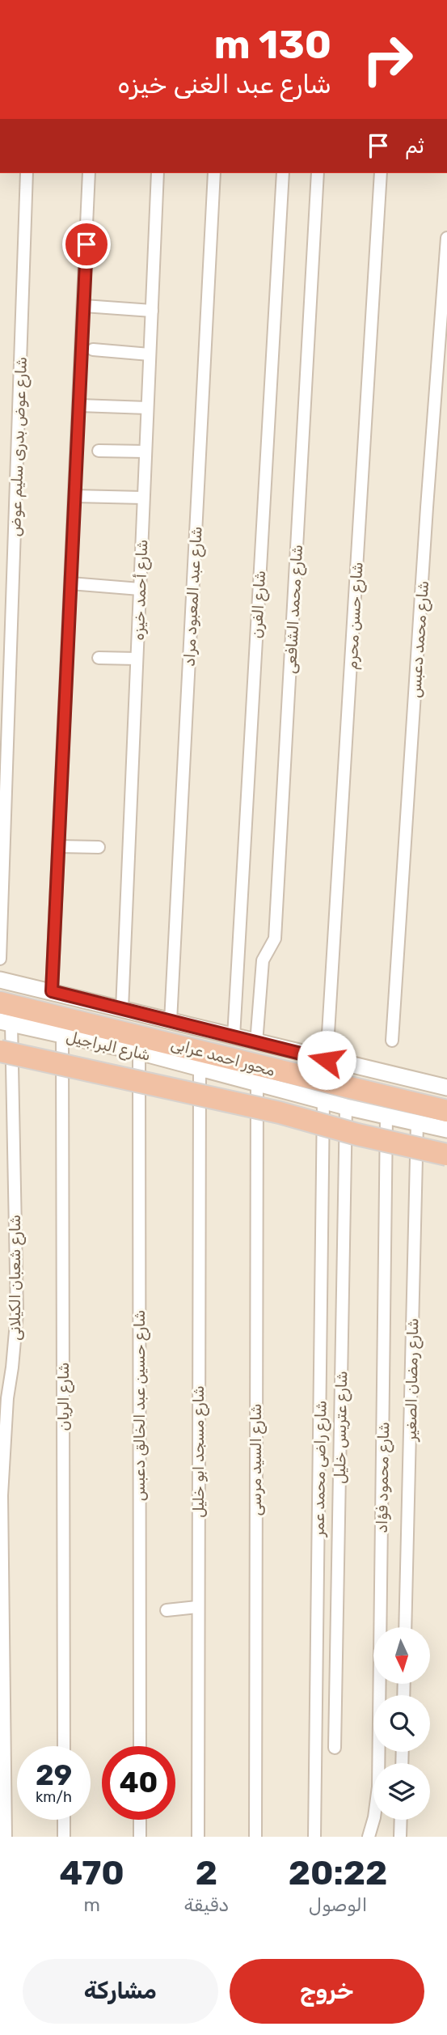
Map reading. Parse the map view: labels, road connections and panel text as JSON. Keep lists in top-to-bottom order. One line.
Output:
{"streets":{"highway":["محور احمد عرابى"],"street":["شارع عوض بدرى سليم عوض","شارع أحمد خيزه","شارع عبد المعبود مراد","شارع الفرن","شارع محمد الشافعى","شارع حسن محرم","شارع محمد دعبس","شارع البراجيل","شارع شعبان الكيلانى","شارع رمضان الصغير","شارع الريان","شارع حسين عبد الخالق دعبس","شارع عتريس خليل","شارع مسجد ابو خليل","شارع السيد مرسى","شارع راضى محمد عمر","شارع محمود فؤاد"]},"crossings":[["شارع البراجيل","شارع شعبان الكيلانى"],["شارع البراجيل","شارع رمضان الصغير"],["شارع البراجيل","شارع الريان"],["شارع البراجيل","شارع حسين عبد الخالق دعبس"],["شارع البراجيل","شارع عتريس خليل"],["شارع البراجيل","شارع مسجد ابو خليل"],["شارع البراجيل","شارع السيد مرسى"],["شارع البراجيل","شارع راضى محمد عمر"],["شارع البراجيل","شارع محمود فؤاد"]],"north":"bottom","page":{"turn":["130 m","شارع عبد الغنى خيزه"],"then":"ثم","speed":"29 km/h","limit":"40","eta":["20:22","الوصول","2","دقيقة","470","m"],"buttons":["خروج","مشاركة"]}}
